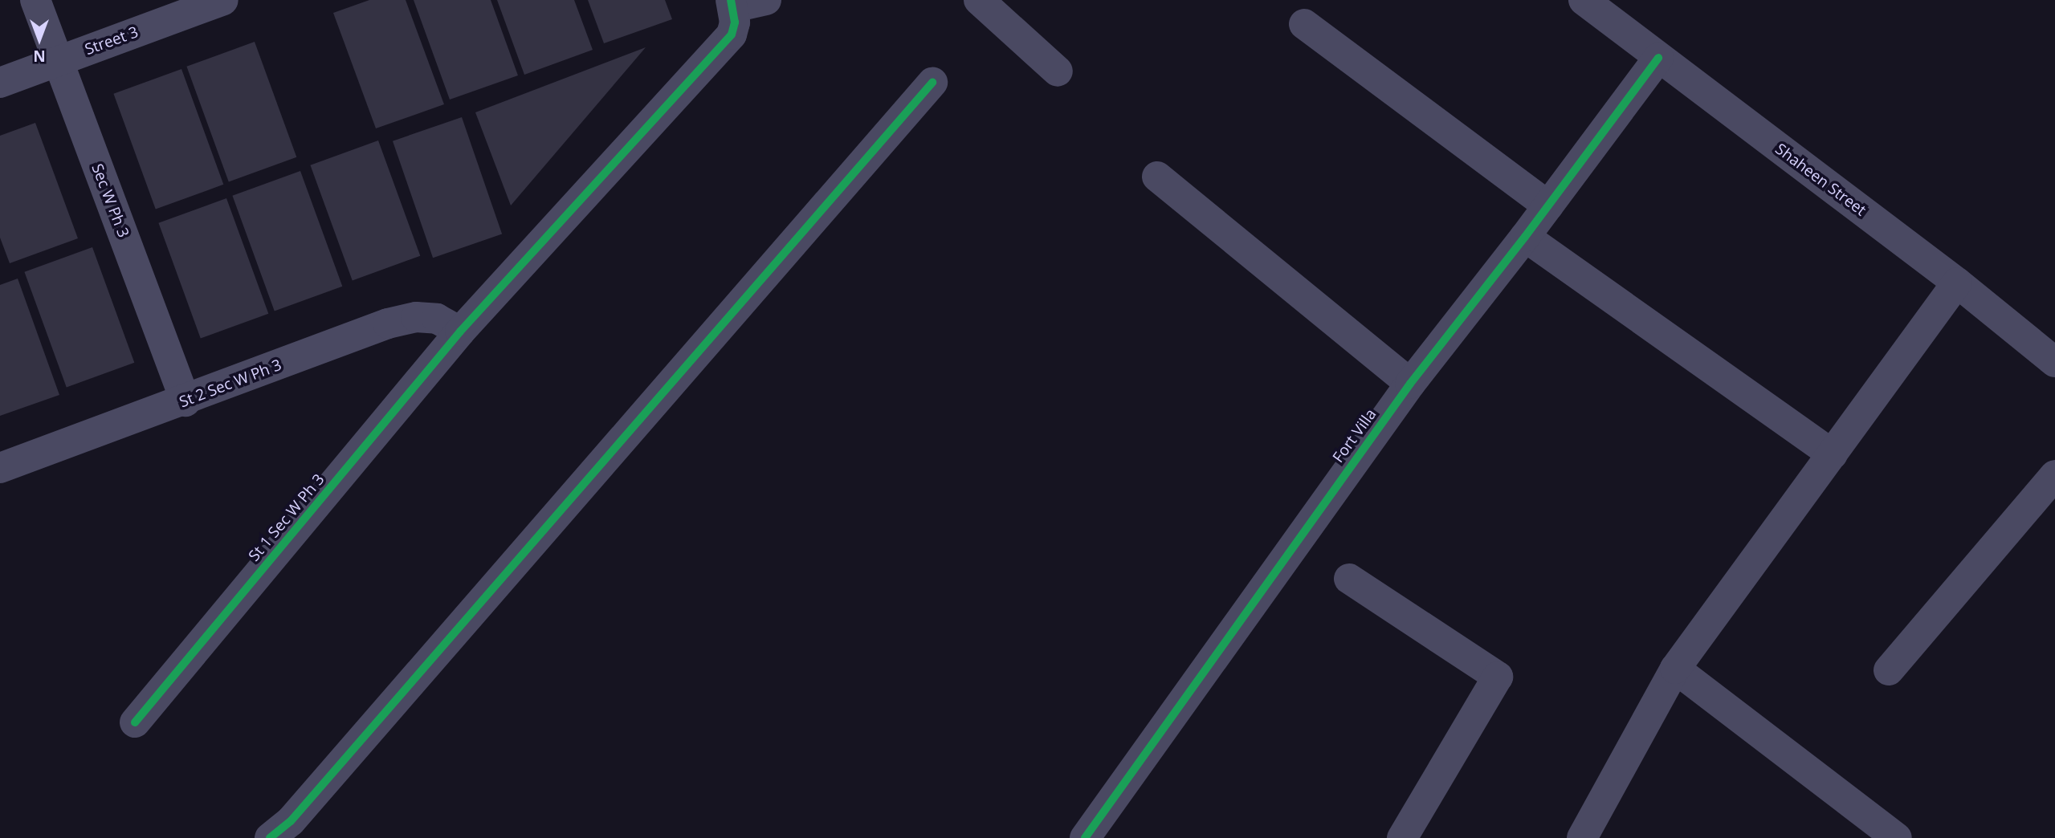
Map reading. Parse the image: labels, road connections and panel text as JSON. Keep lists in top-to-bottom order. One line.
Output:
{"streets":{"street":["Street 3","Shaheen Street","Sec W Ph 3","St 2 Sec W Ph 3","Fort Villa","St 1 Sec W Ph 3"]},"crossings":[["Street 3","Sec W Ph 3"],["Shaheen Street","Fort Villa"],["Sec W Ph 3","St 2 Sec W Ph 3"],["St 2 Sec W Ph 3","St 1 Sec W Ph 3"]],"north":"bottom"}
